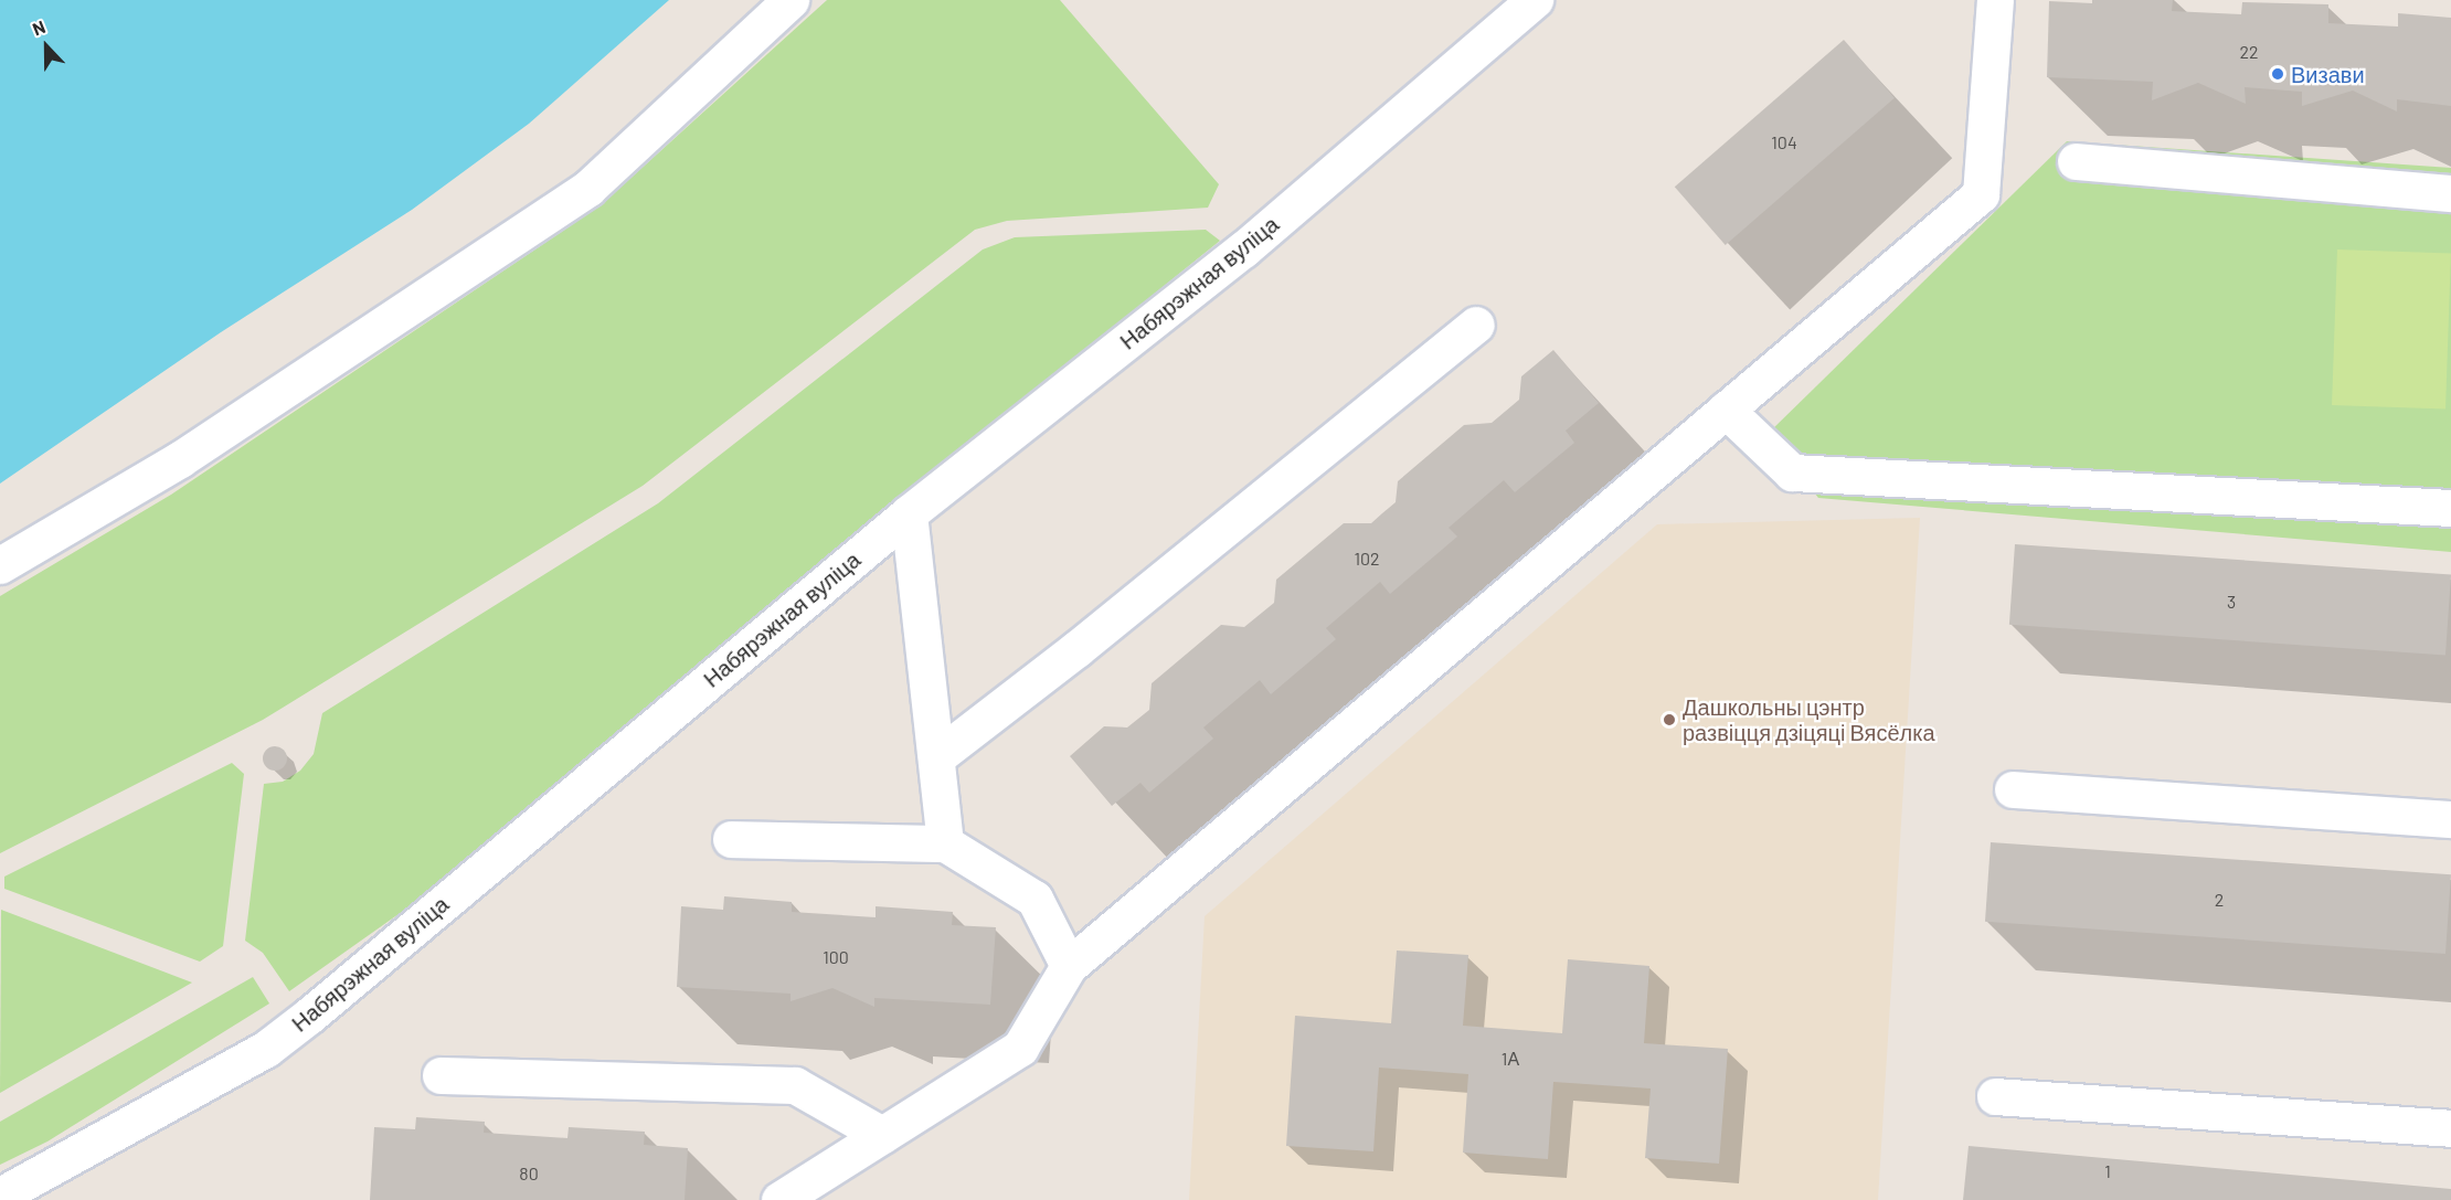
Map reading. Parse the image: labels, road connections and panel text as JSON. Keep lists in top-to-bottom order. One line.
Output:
{"streets":{"street":["Набярэжная вуліца"]},"places":["Визави","Дашкольны цэнтр развіцця дзіцяці Вясёлка"],"house_numbers":["22","104","102","3","2","100","1А","1","80"],"north":"top"}
